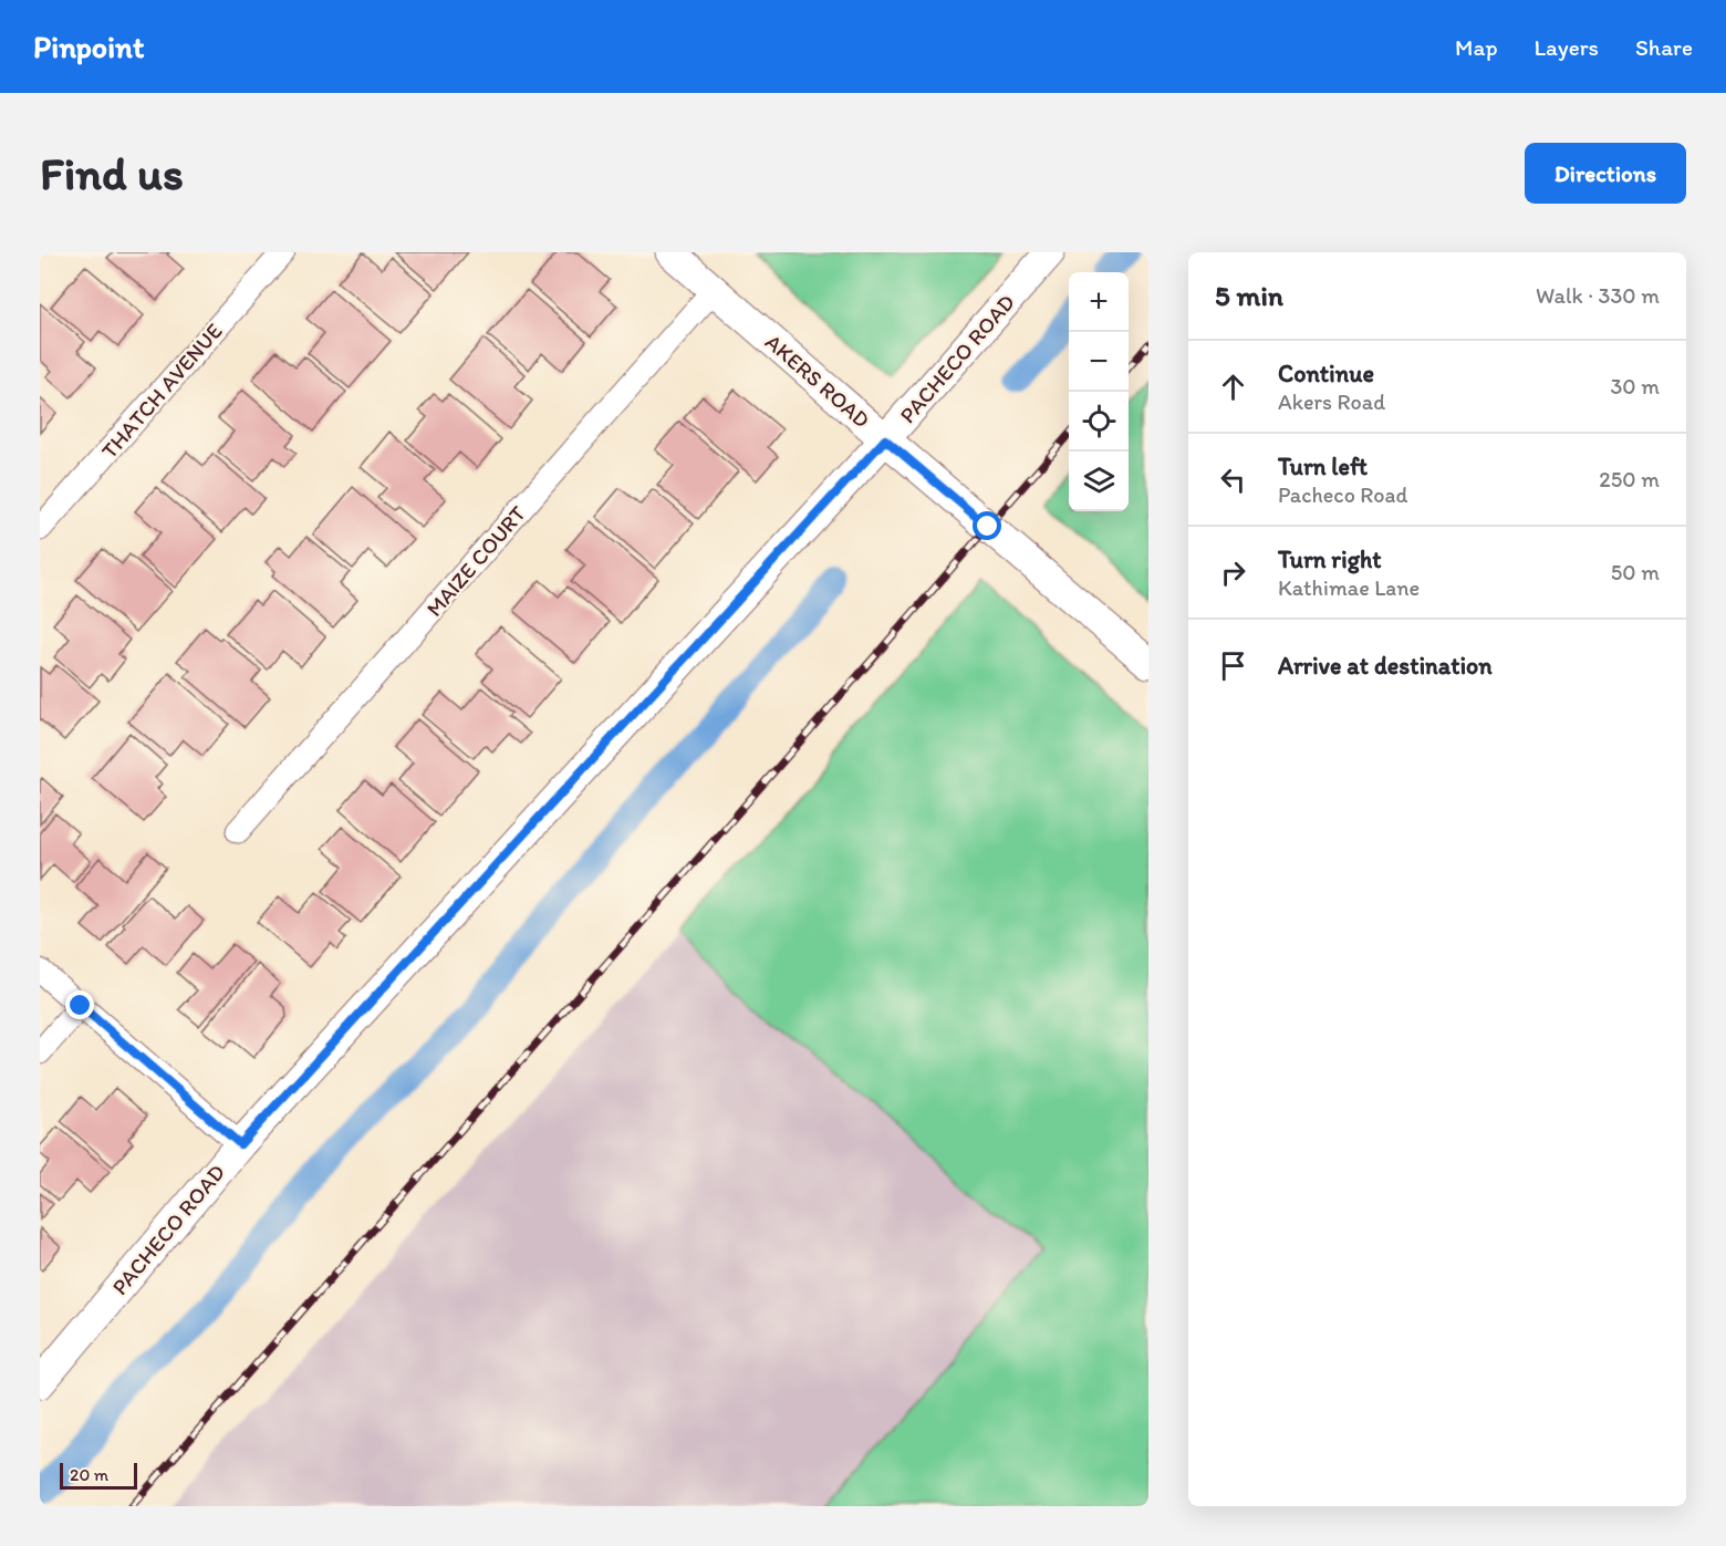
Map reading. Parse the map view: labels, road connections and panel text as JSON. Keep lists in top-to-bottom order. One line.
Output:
{"streets":{"street":["PACHECO ROAD","AKERS ROAD","THATCH AVENUE","MAIZE COURT"]},"crossings":[["PACHECO ROAD","AKERS ROAD"],["AKERS ROAD","MAIZE COURT"]],"scale_bar":"20 m","page":{"header":"Pinpoint","nav":["Map","Layers","Share"],"buttons":"Directions","title":"Find us","heading":["5 min","Walk · 330 m"],"map_buttons":["+","−"],"list":[["Continue","Akers Road","30 m"],["Turn left","Pacheco Road","250 m"],["Turn right","Kathimae Lane","50 m"],"Arrive at destination"],"scale":"20 m"}}
